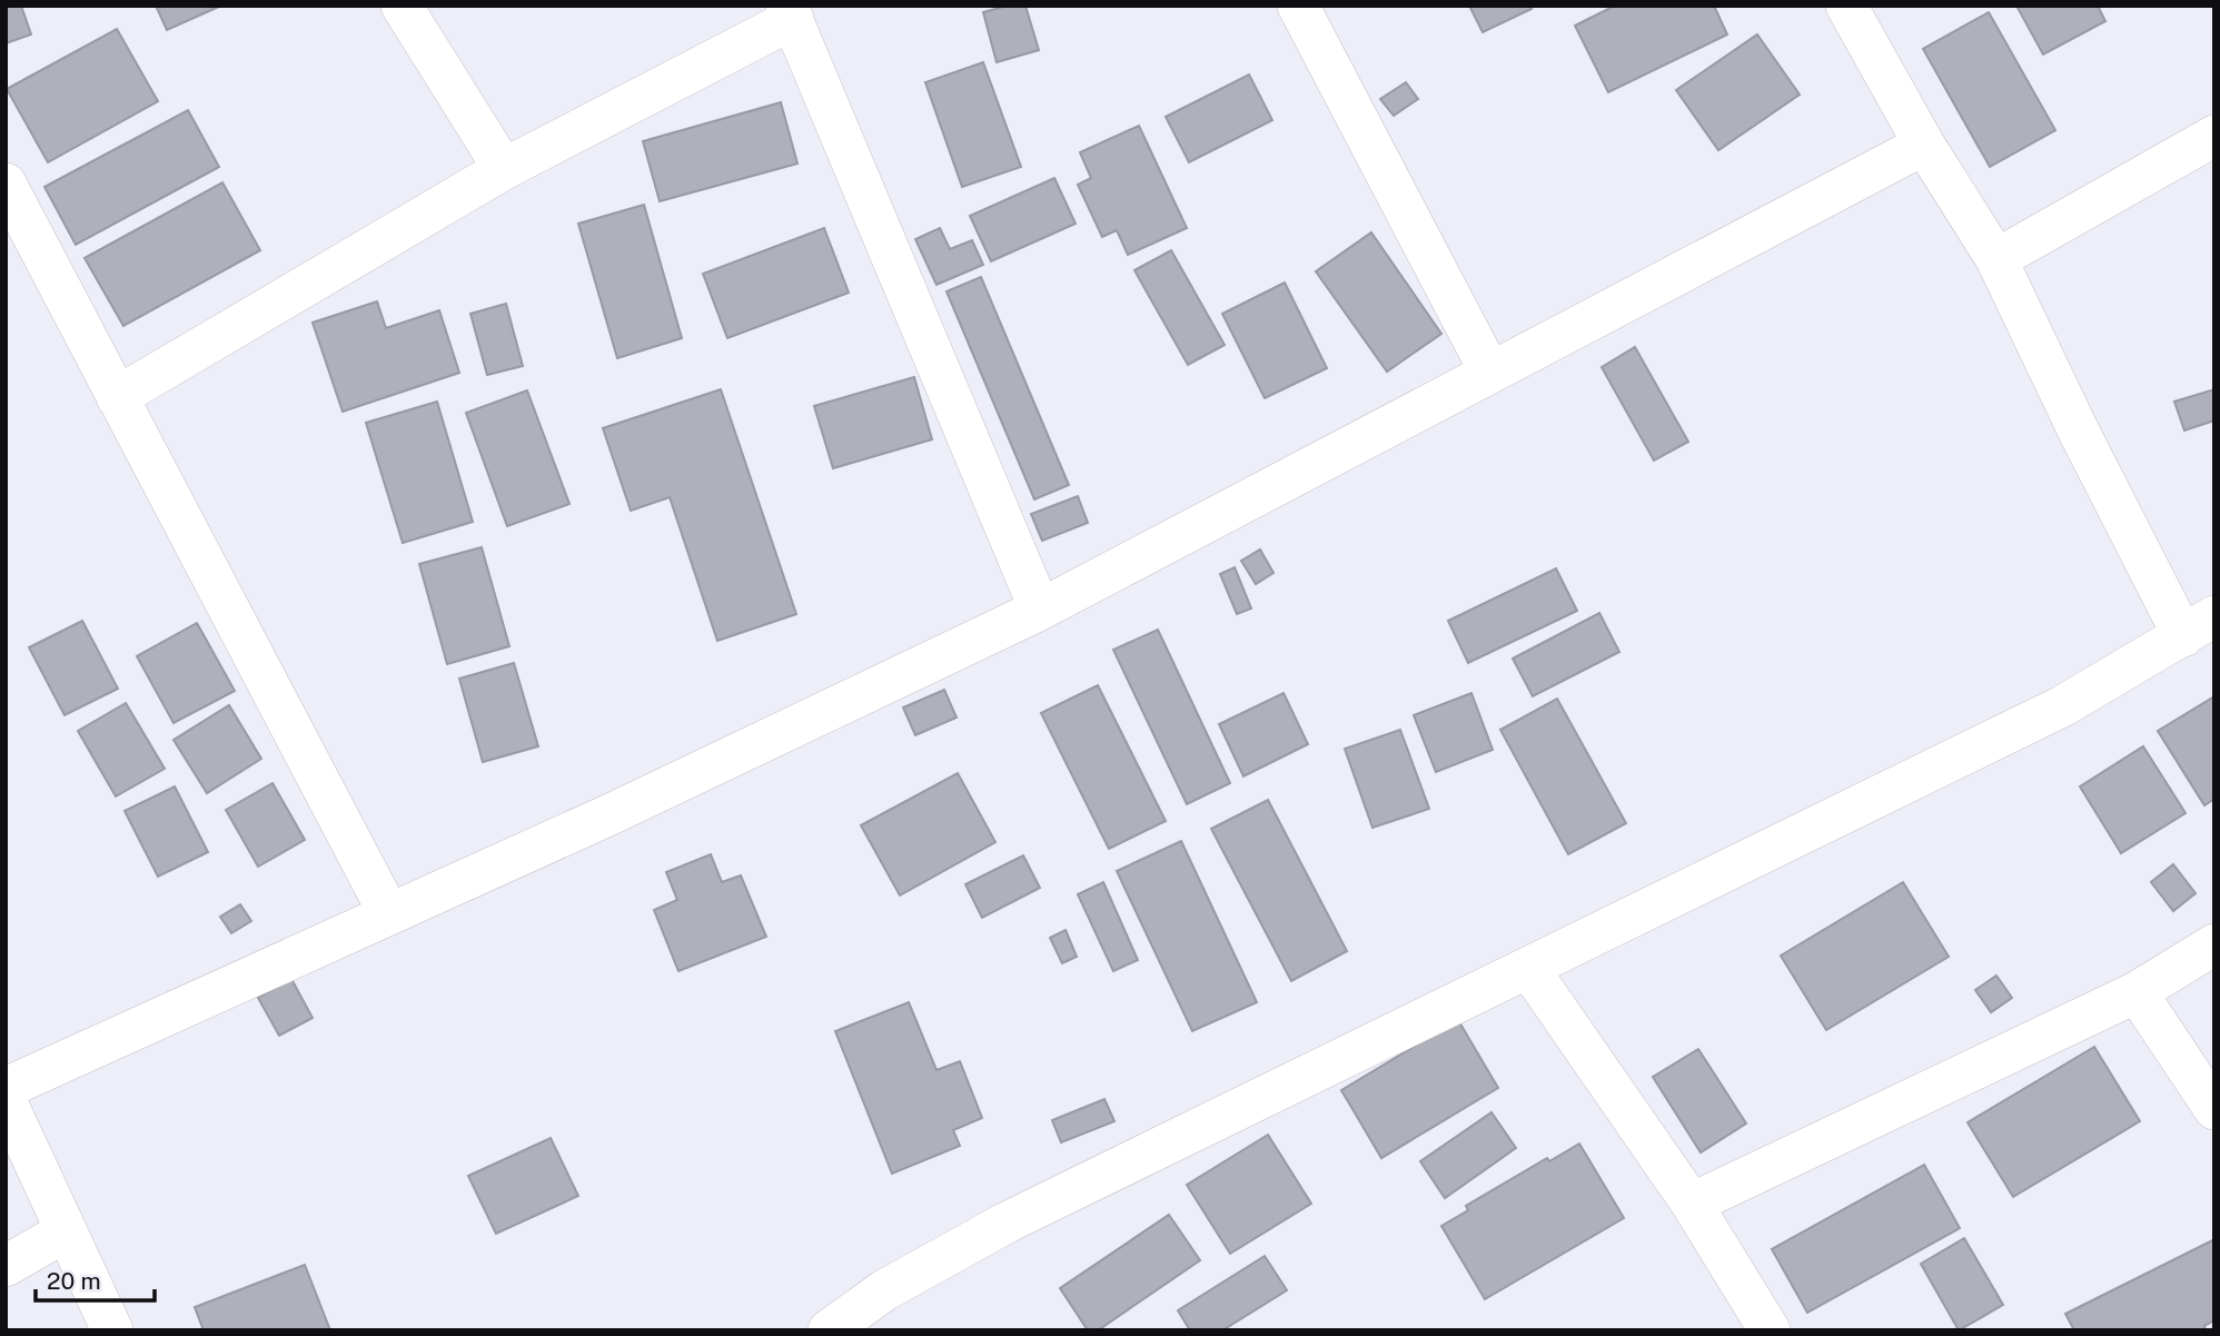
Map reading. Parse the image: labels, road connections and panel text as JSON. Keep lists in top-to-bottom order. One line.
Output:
{"scale_bar":"20 m"}
